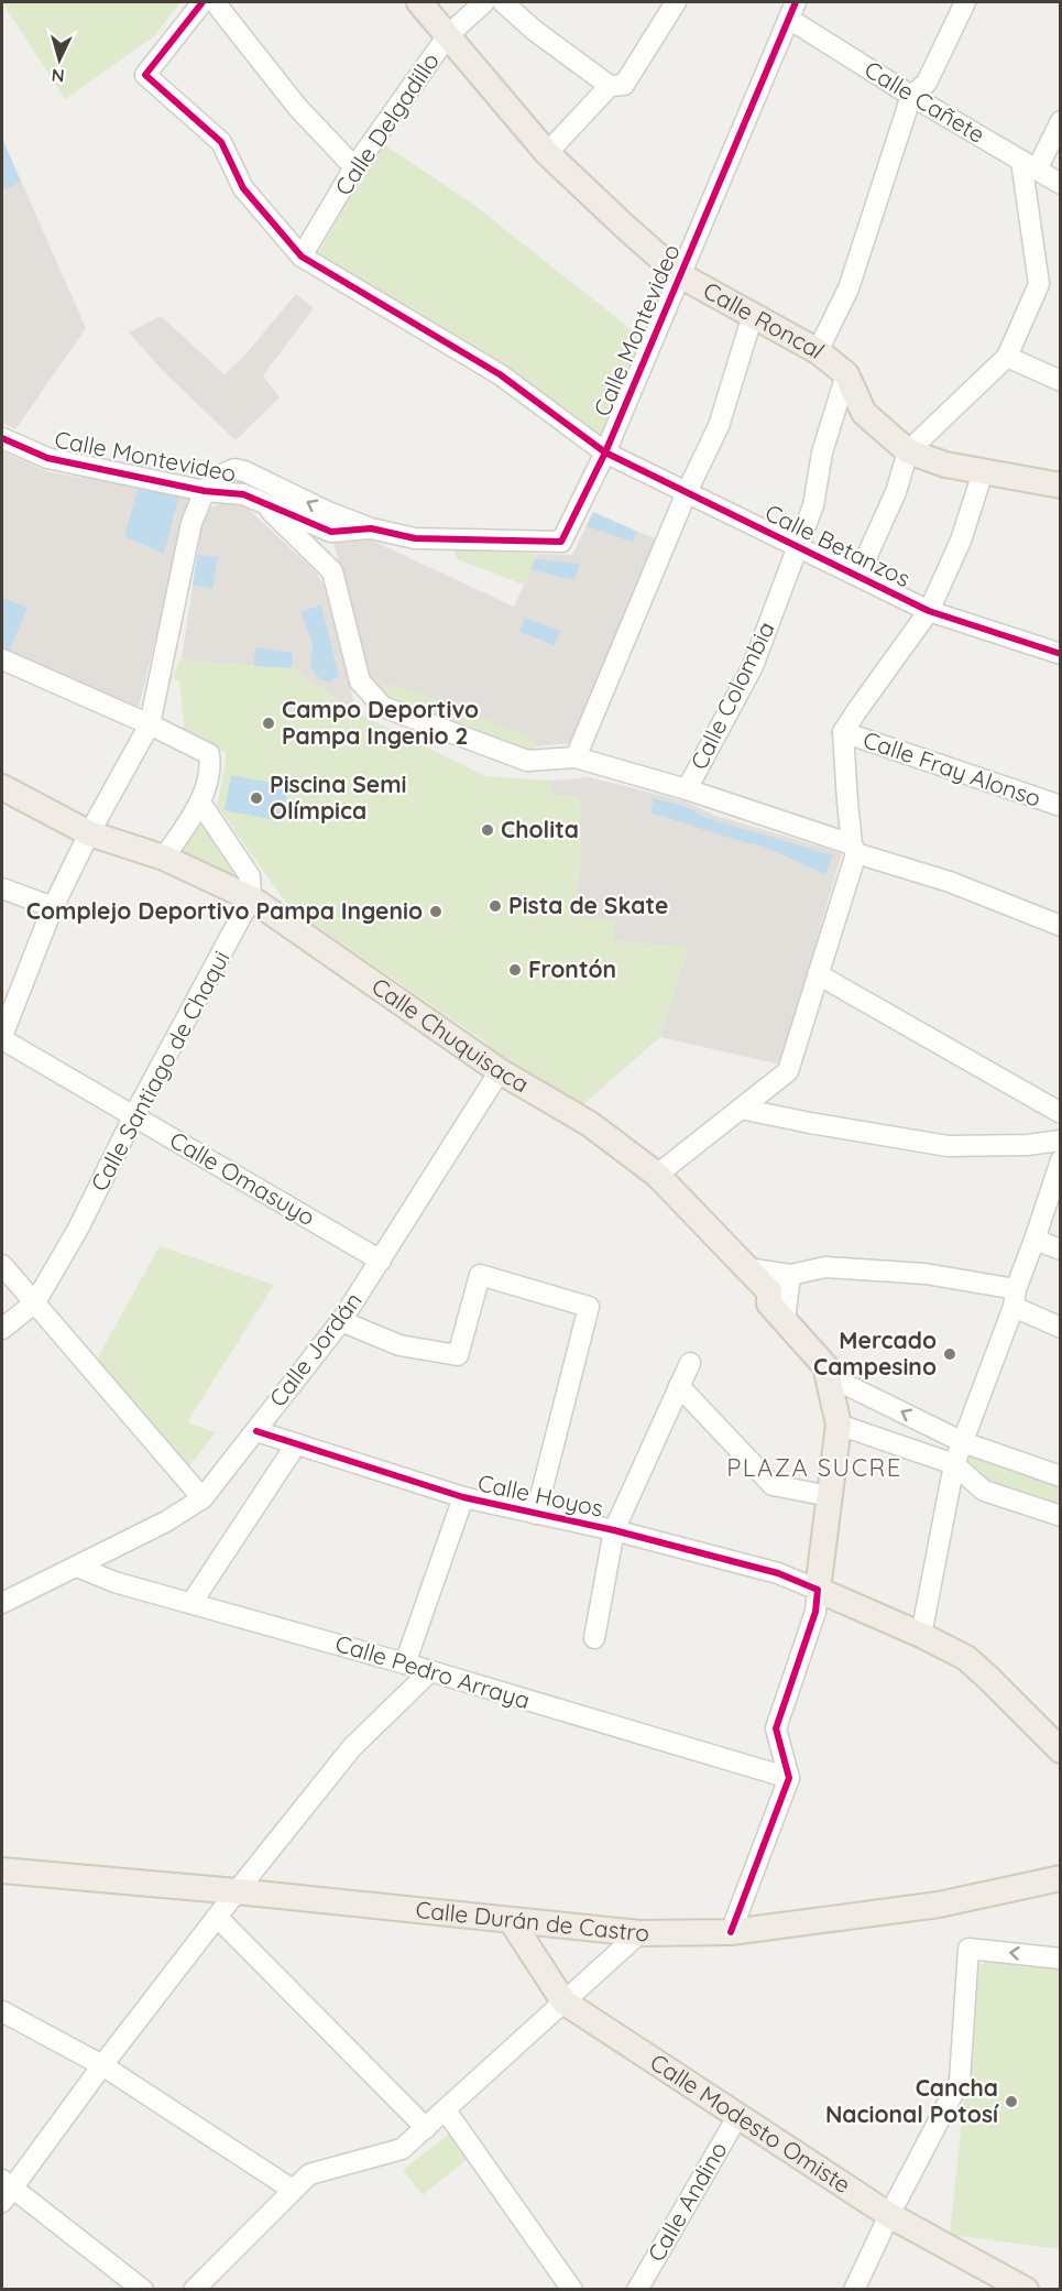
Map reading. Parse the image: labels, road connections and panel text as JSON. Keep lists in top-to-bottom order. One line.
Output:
{"streets":{"main road":["Calle Roncal","Calle Chuquisaca","Calle Hoyos","Calle Durán de Castro","Calle Modesto Omiste"],"street":["Calle Cañete","Calle Delgadillo","Calle Montevideo","Calle Betanzos","Calle Colombia","Calle Fray Alonso","Calle Santiago de Chaqui","Calle Omasuyo","Calle Jordán","Calle Pedro Arraya","Calle Andino"]},"crossings":[["Calle Cañete","Calle Montevideo"],["Calle Delgadillo","Calle Roncal"],["Calle Delgadillo","Calle Betanzos"],["Calle Roncal","Calle Montevideo"],["Calle Roncal","Calle Colombia"],["Calle Montevideo","Calle Betanzos"],["Calle Montevideo","Calle Chuquisaca"],["Calle Montevideo","Calle Omasuyo"],["Calle Betanzos","Calle Colombia"],["Calle Chuquisaca","Calle Santiago de Chaqui"],["Calle Chuquisaca","Calle Jordán"],["Calle Santiago de Chaqui","Calle Omasuyo"],["Calle Omasuyo","Calle Jordán"],["Calle Jordán","Calle Hoyos"],["Calle Jordán","Calle Pedro Arraya"],["Calle Durán de Castro","Calle Modesto Omiste"],["Calle Modesto Omiste","Calle Andino"]],"districts":["PLAZA SUCRE"],"places":["Campo Deportivo Pampa Ingenio 2","Piscina Semi Olímpica","Cholita","Pista de Skate","Complejo Deportivo Pampa Ingenio","Frontón","Mercado Campesino","Cancha Nacional Potosí"],"north":"bottom"}
